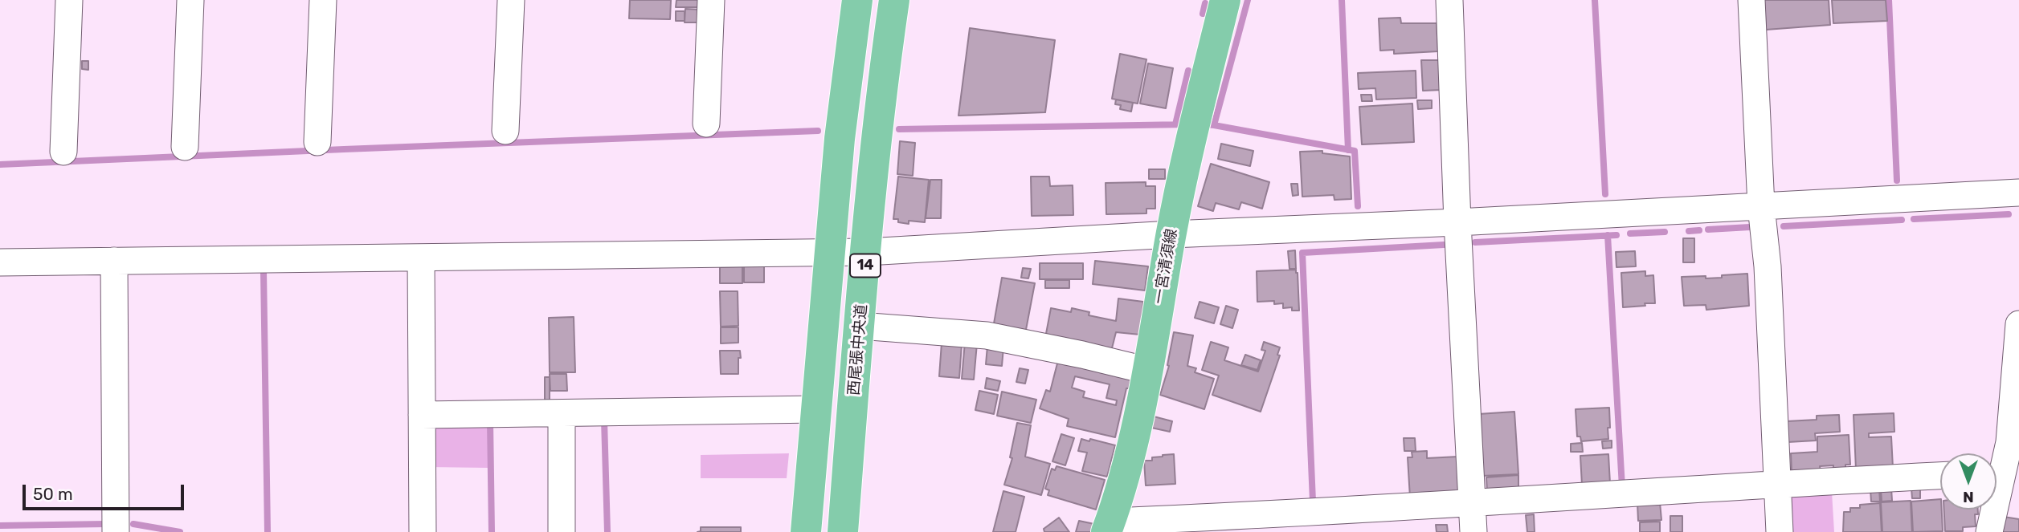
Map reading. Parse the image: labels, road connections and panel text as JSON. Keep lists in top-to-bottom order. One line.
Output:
{"streets":{"main road":["14","一宮清須線","西尾張中央道"]},"scale_bar":"50 m","north":"bottom"}
